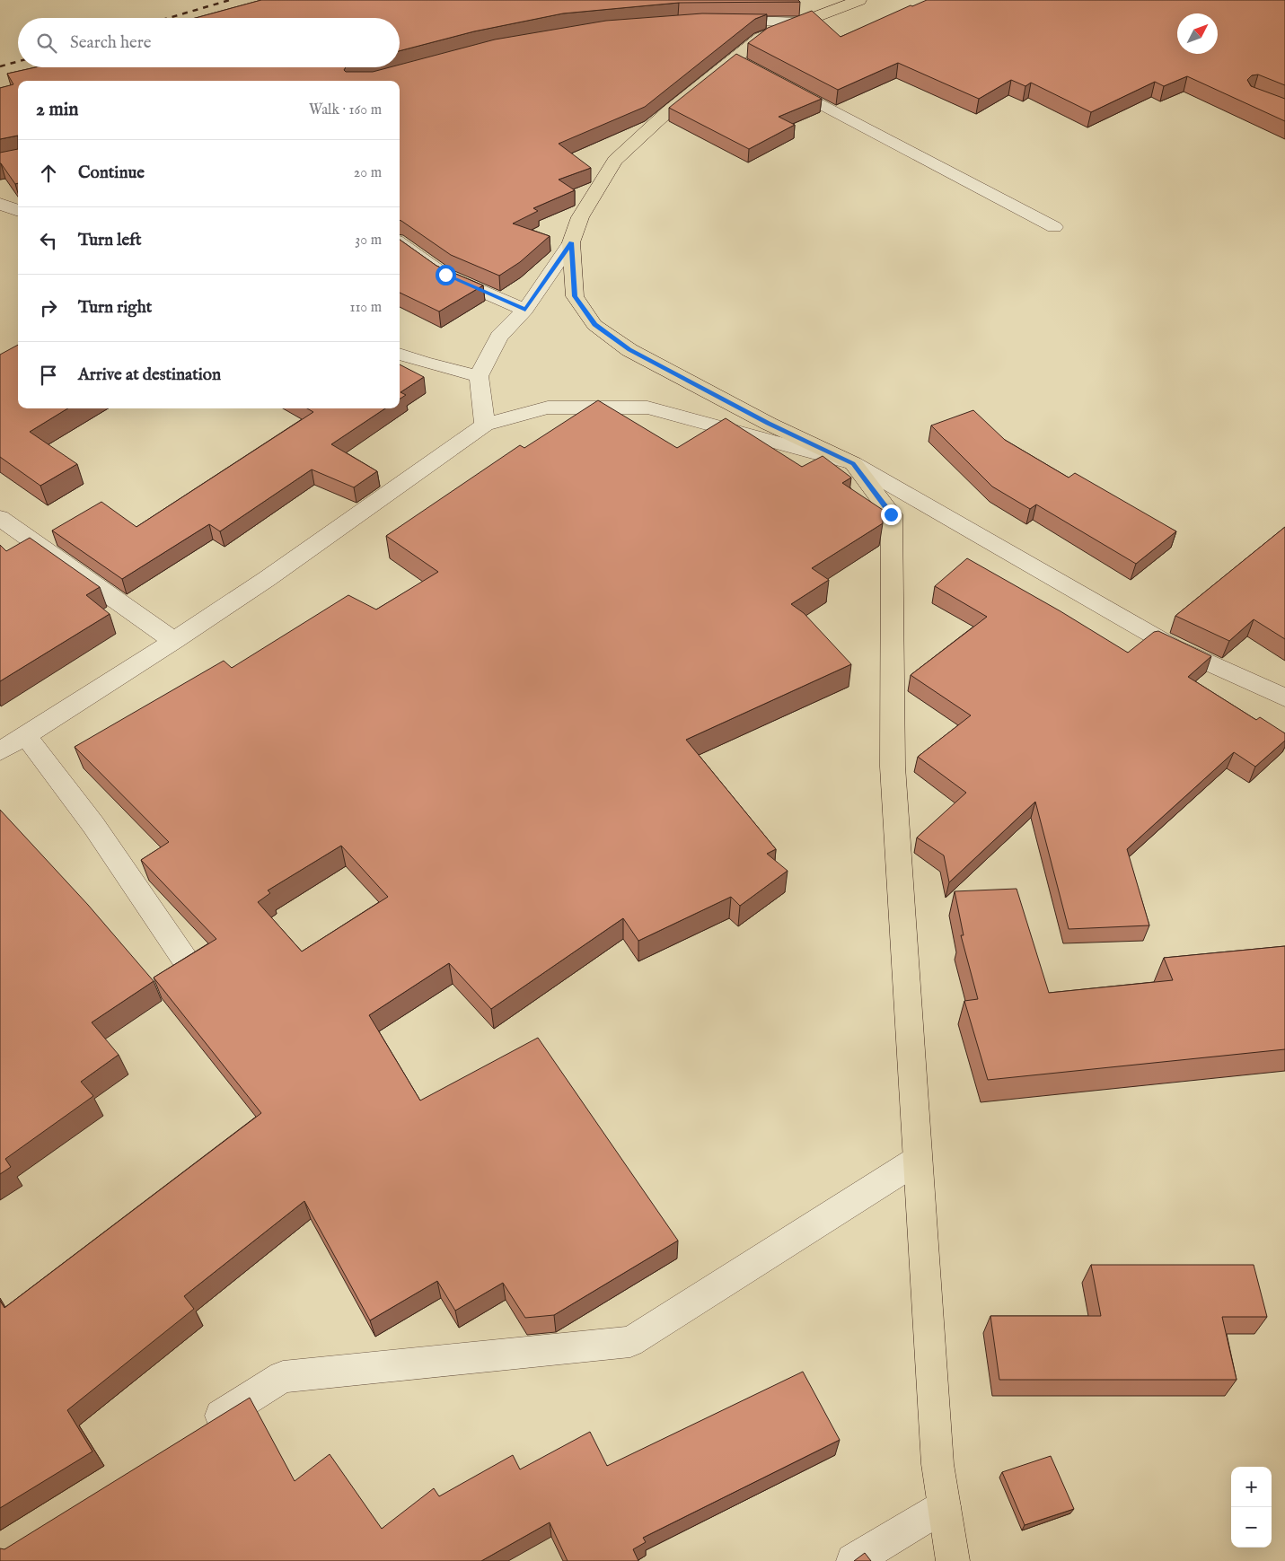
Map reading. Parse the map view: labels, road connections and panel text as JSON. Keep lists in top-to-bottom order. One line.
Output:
{"north":"top right","page":{"search":"Search here","heading":["2 min","Walk · 160 m"],"list":[["Continue","20 m"],["Turn left","30 m"],["Turn right","110 m"],"Arrive at destination"],"map_buttons":["+","−"]}}
